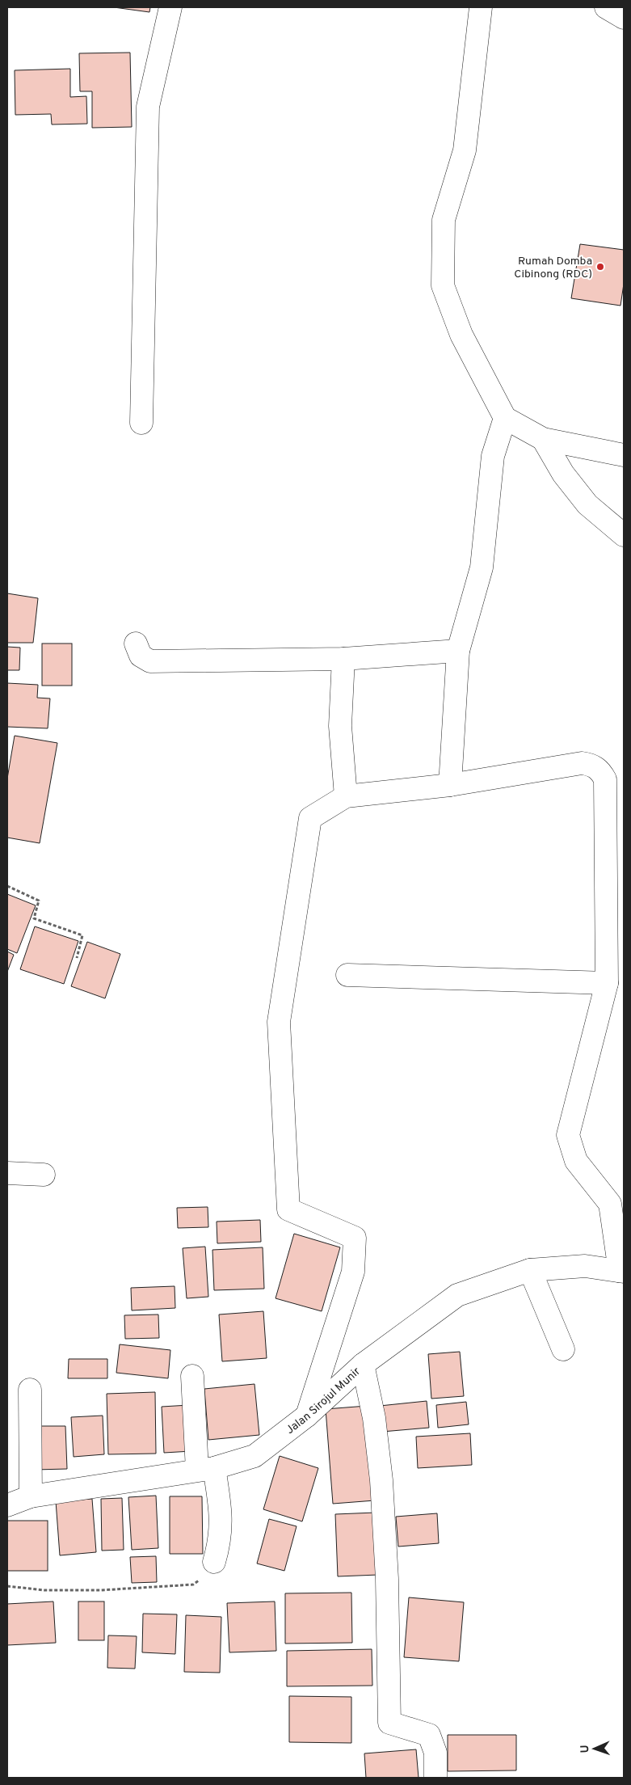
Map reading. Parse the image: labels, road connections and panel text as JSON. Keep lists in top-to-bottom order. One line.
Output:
{"streets":{"street":["Jalan Sirojul Munir"]},"places":["Rumah Domba Cibinong (RDC)"],"north":"left"}
